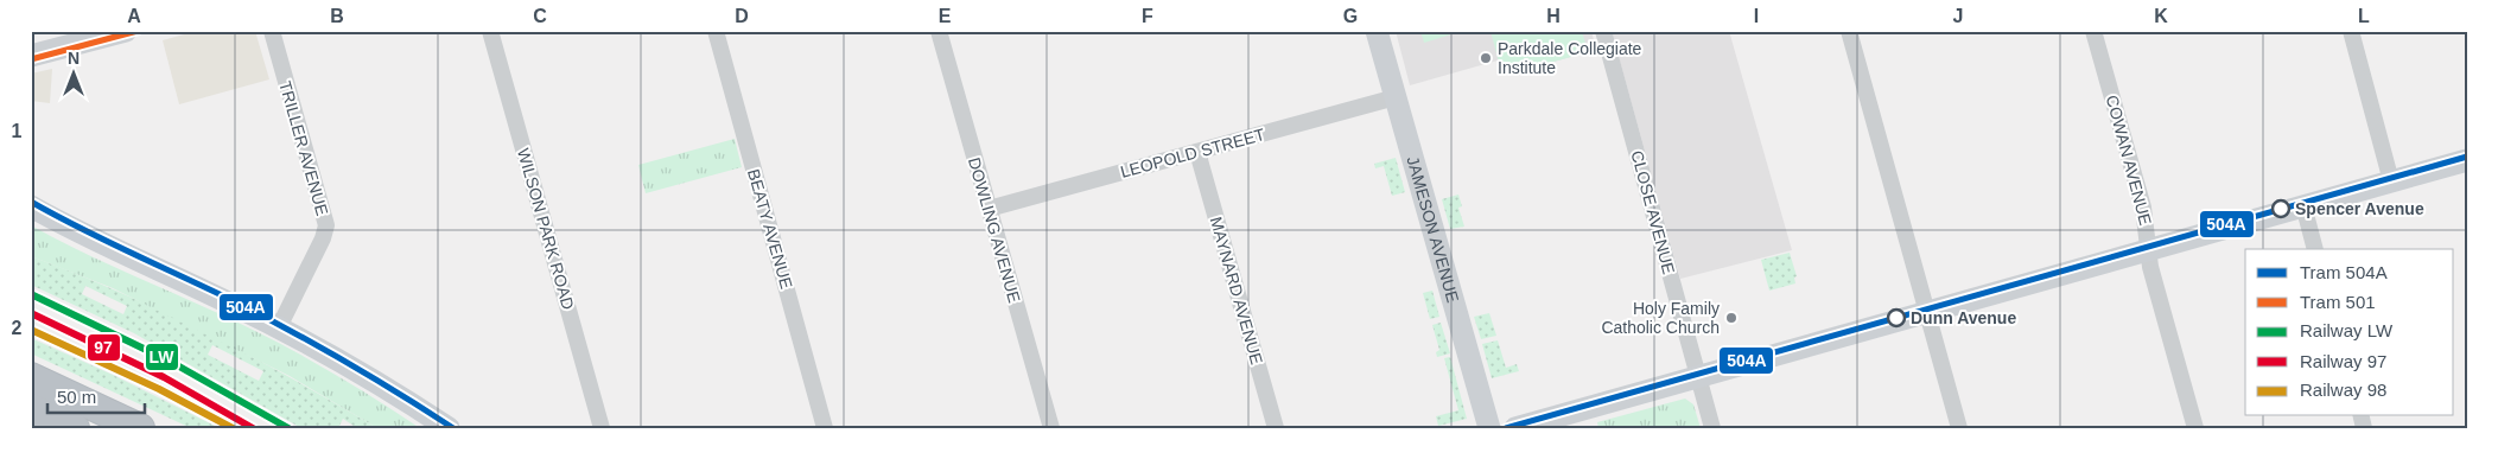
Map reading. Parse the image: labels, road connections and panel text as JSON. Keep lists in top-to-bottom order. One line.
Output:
{"streets":{"main road":["JAMESON AVENUE"],"street":["TRILLER AVENUE","LEOPOLD STREET","COWAN AVENUE","CLOSE AVENUE","WILSON PARK ROAD","BEATY AVENUE","DOWLING AVENUE","MAYNARD AVENUE"]},"crossings":[["LEOPOLD STREET","JAMESON AVENUE"],["LEOPOLD STREET","DOWLING AVENUE"],["LEOPOLD STREET","MAYNARD AVENUE"]],"places":["Parkdale Collegiate Institute","Spencer Avenue","Holy Family Catholic Church","Dunn Avenue"],"lines":["tram line 501","tram line 504A","rail line LW","rail line 97","rail line 98"],"legend":["Tram 504A","Tram 501","Railway LW","Railway 97","Railway 98"],"scale_bar":"50 m","north":"top","grid":{"columns":["A","B","C","D","E","F","G","H","I","J","K","L"],"rows":["1","2"]}}
